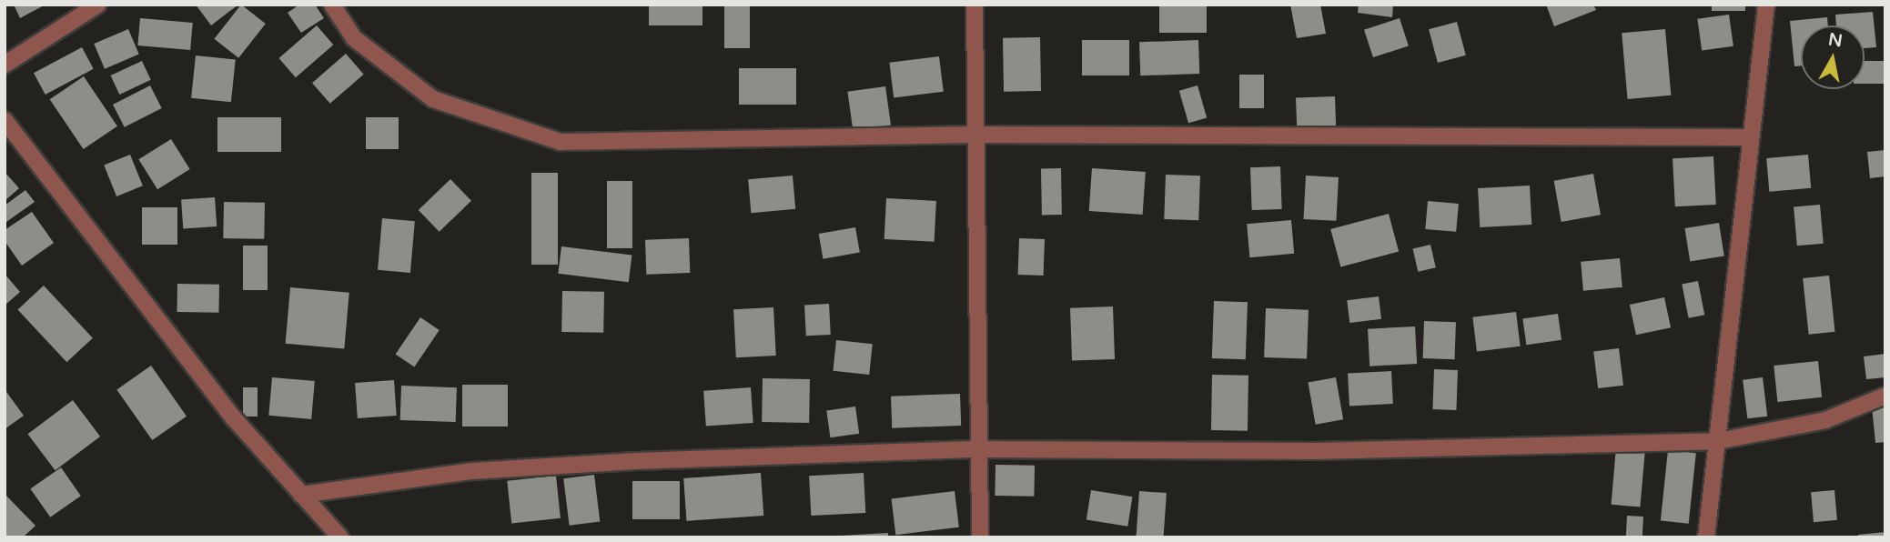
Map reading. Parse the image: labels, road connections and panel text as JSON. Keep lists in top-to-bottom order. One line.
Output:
{"north":"top"}
